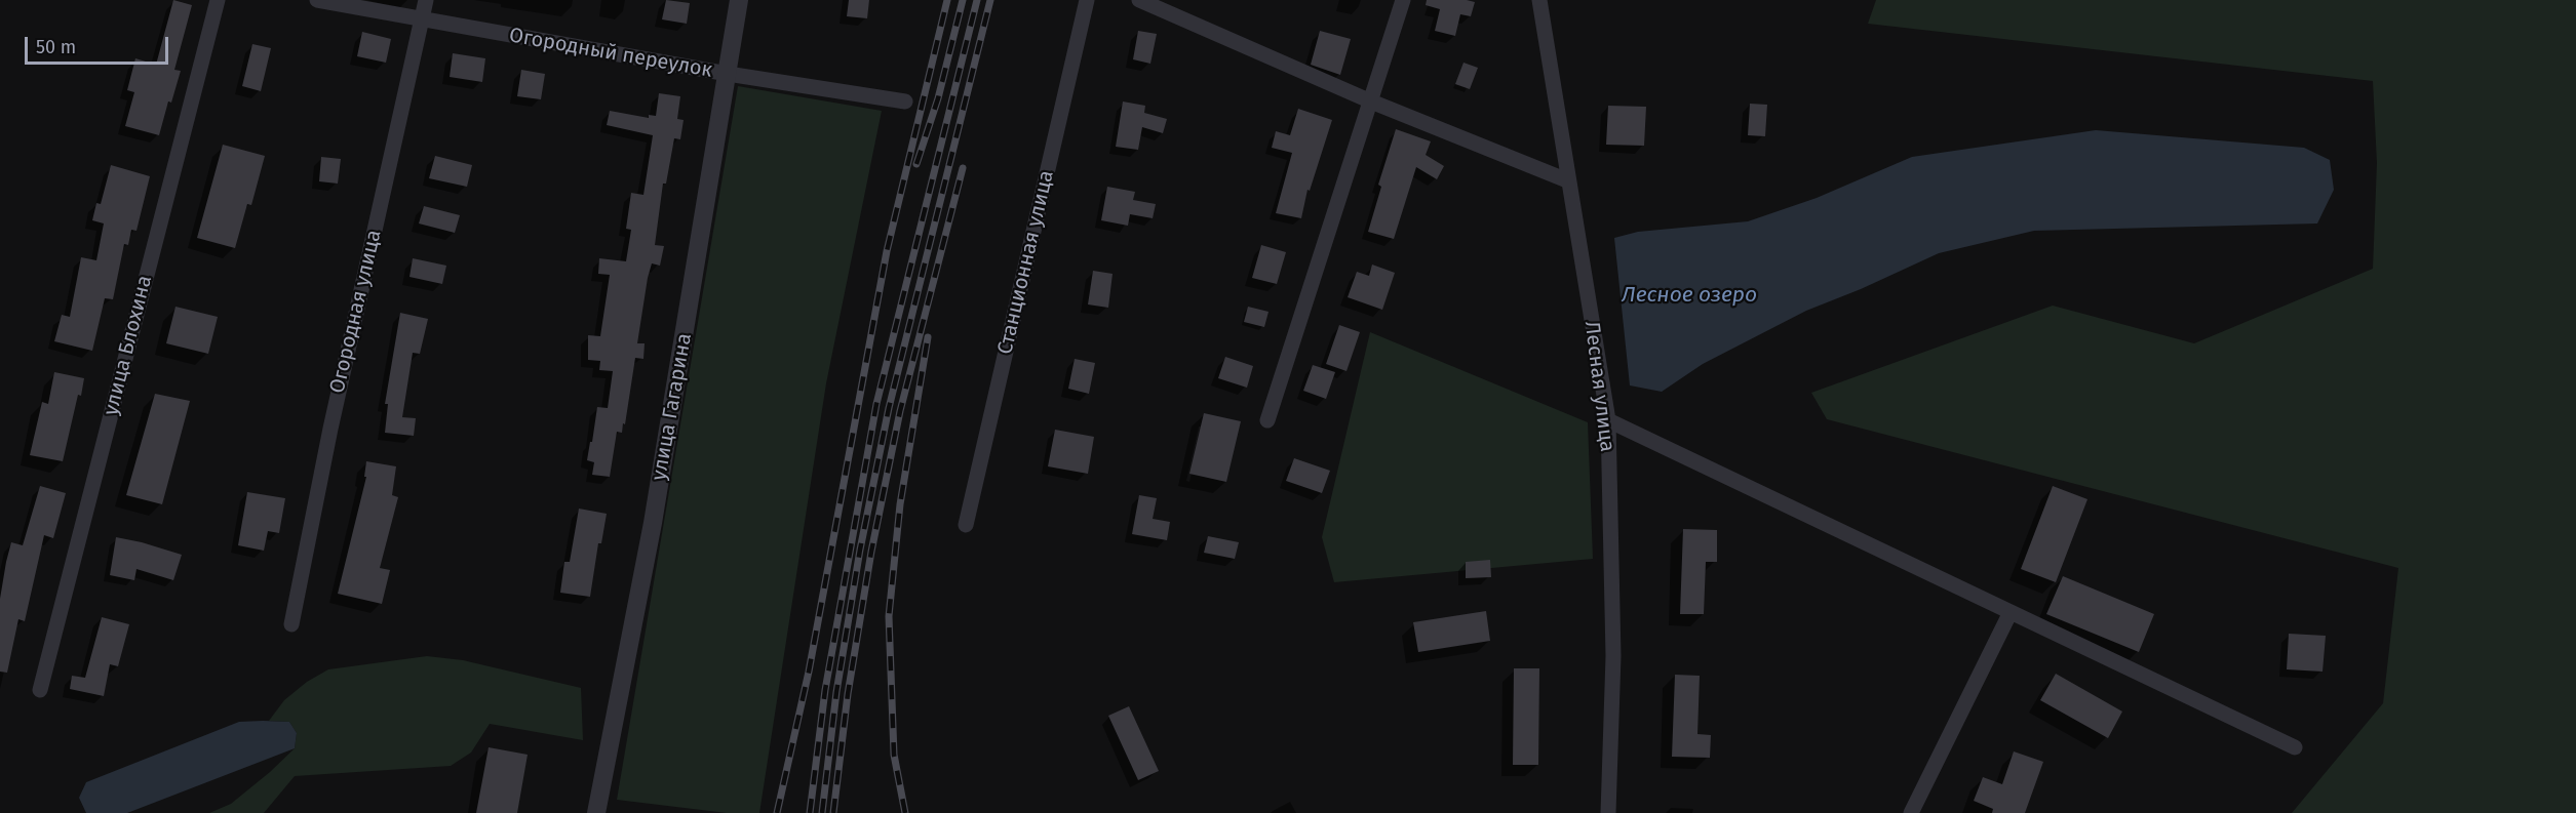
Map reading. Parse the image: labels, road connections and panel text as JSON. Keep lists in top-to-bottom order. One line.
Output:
{"streets":{"street":["Огородный переулок","Станционная улица","Огородная улица","улица Блохина","Лесная улица","улица Гагарина"]},"crossings":[["Огородный переулок","Огородная улица"],["Огородный переулок","улица Гагарина"]],"water":["Лесное озеро"],"scale_bar":"50 m"}
